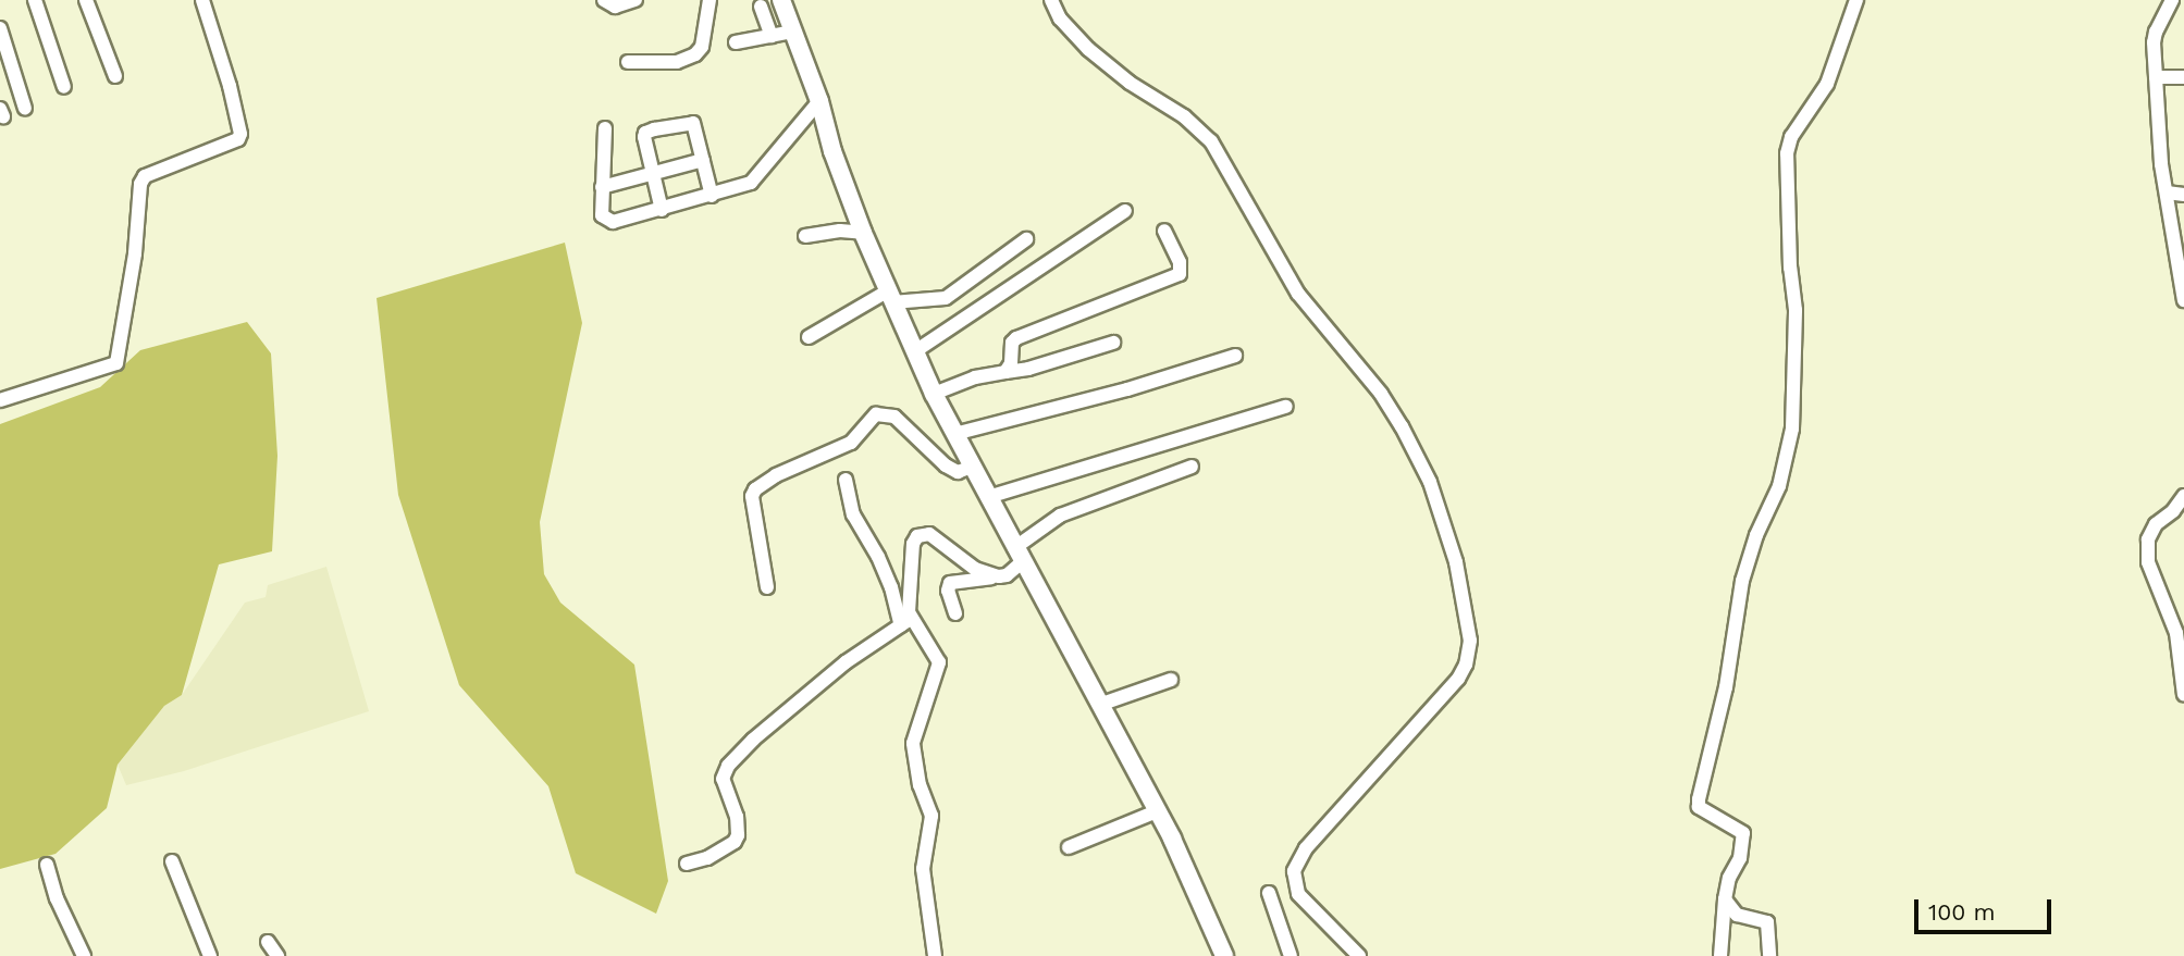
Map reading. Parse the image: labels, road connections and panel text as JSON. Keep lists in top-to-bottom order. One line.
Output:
{"scale_bar":"100 m"}
